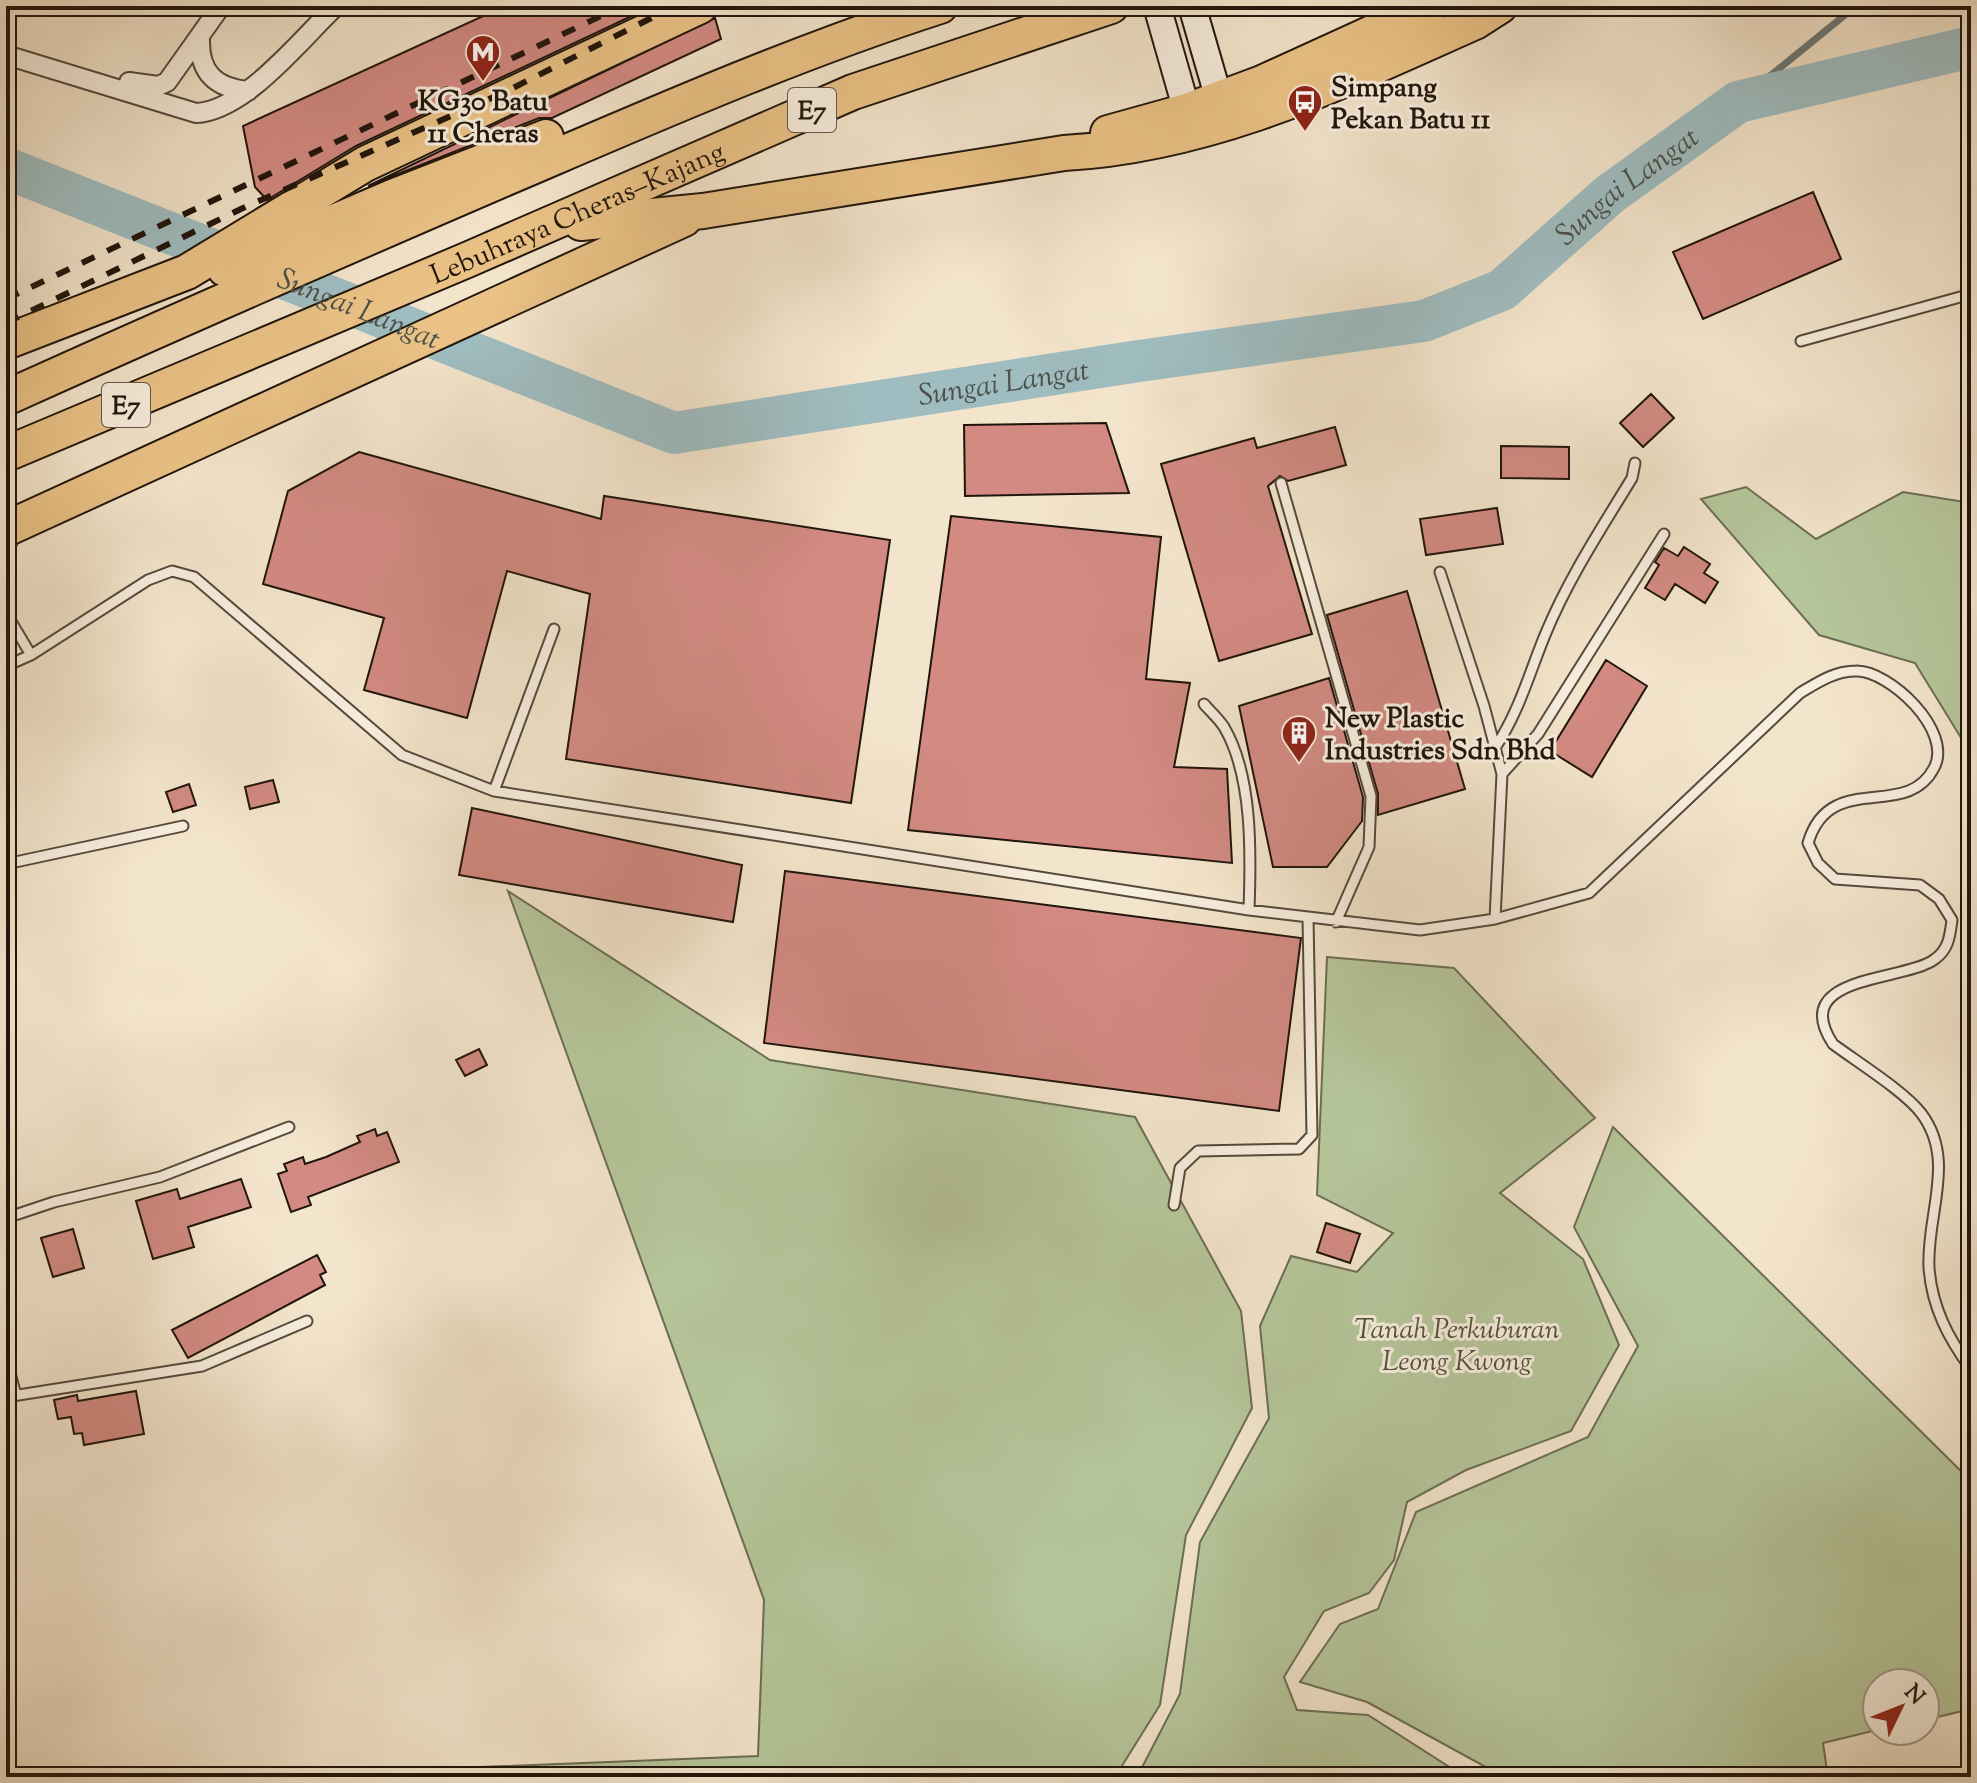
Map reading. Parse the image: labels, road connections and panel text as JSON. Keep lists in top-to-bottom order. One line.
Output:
{"streets":{"highway":["E7","Lebuhraya Cheras–Kajang"]},"water":["Sungai Langat"],"parks":["Tanah Perkuburan Leong Kwong"],"places":{"metro station":["KG30 Batu 11 Cheras"],"bus stop":["Simpang Pekan Batu 11"],"building":["New Plastic Industries Sdn Bhd"]},"north":"top right"}
